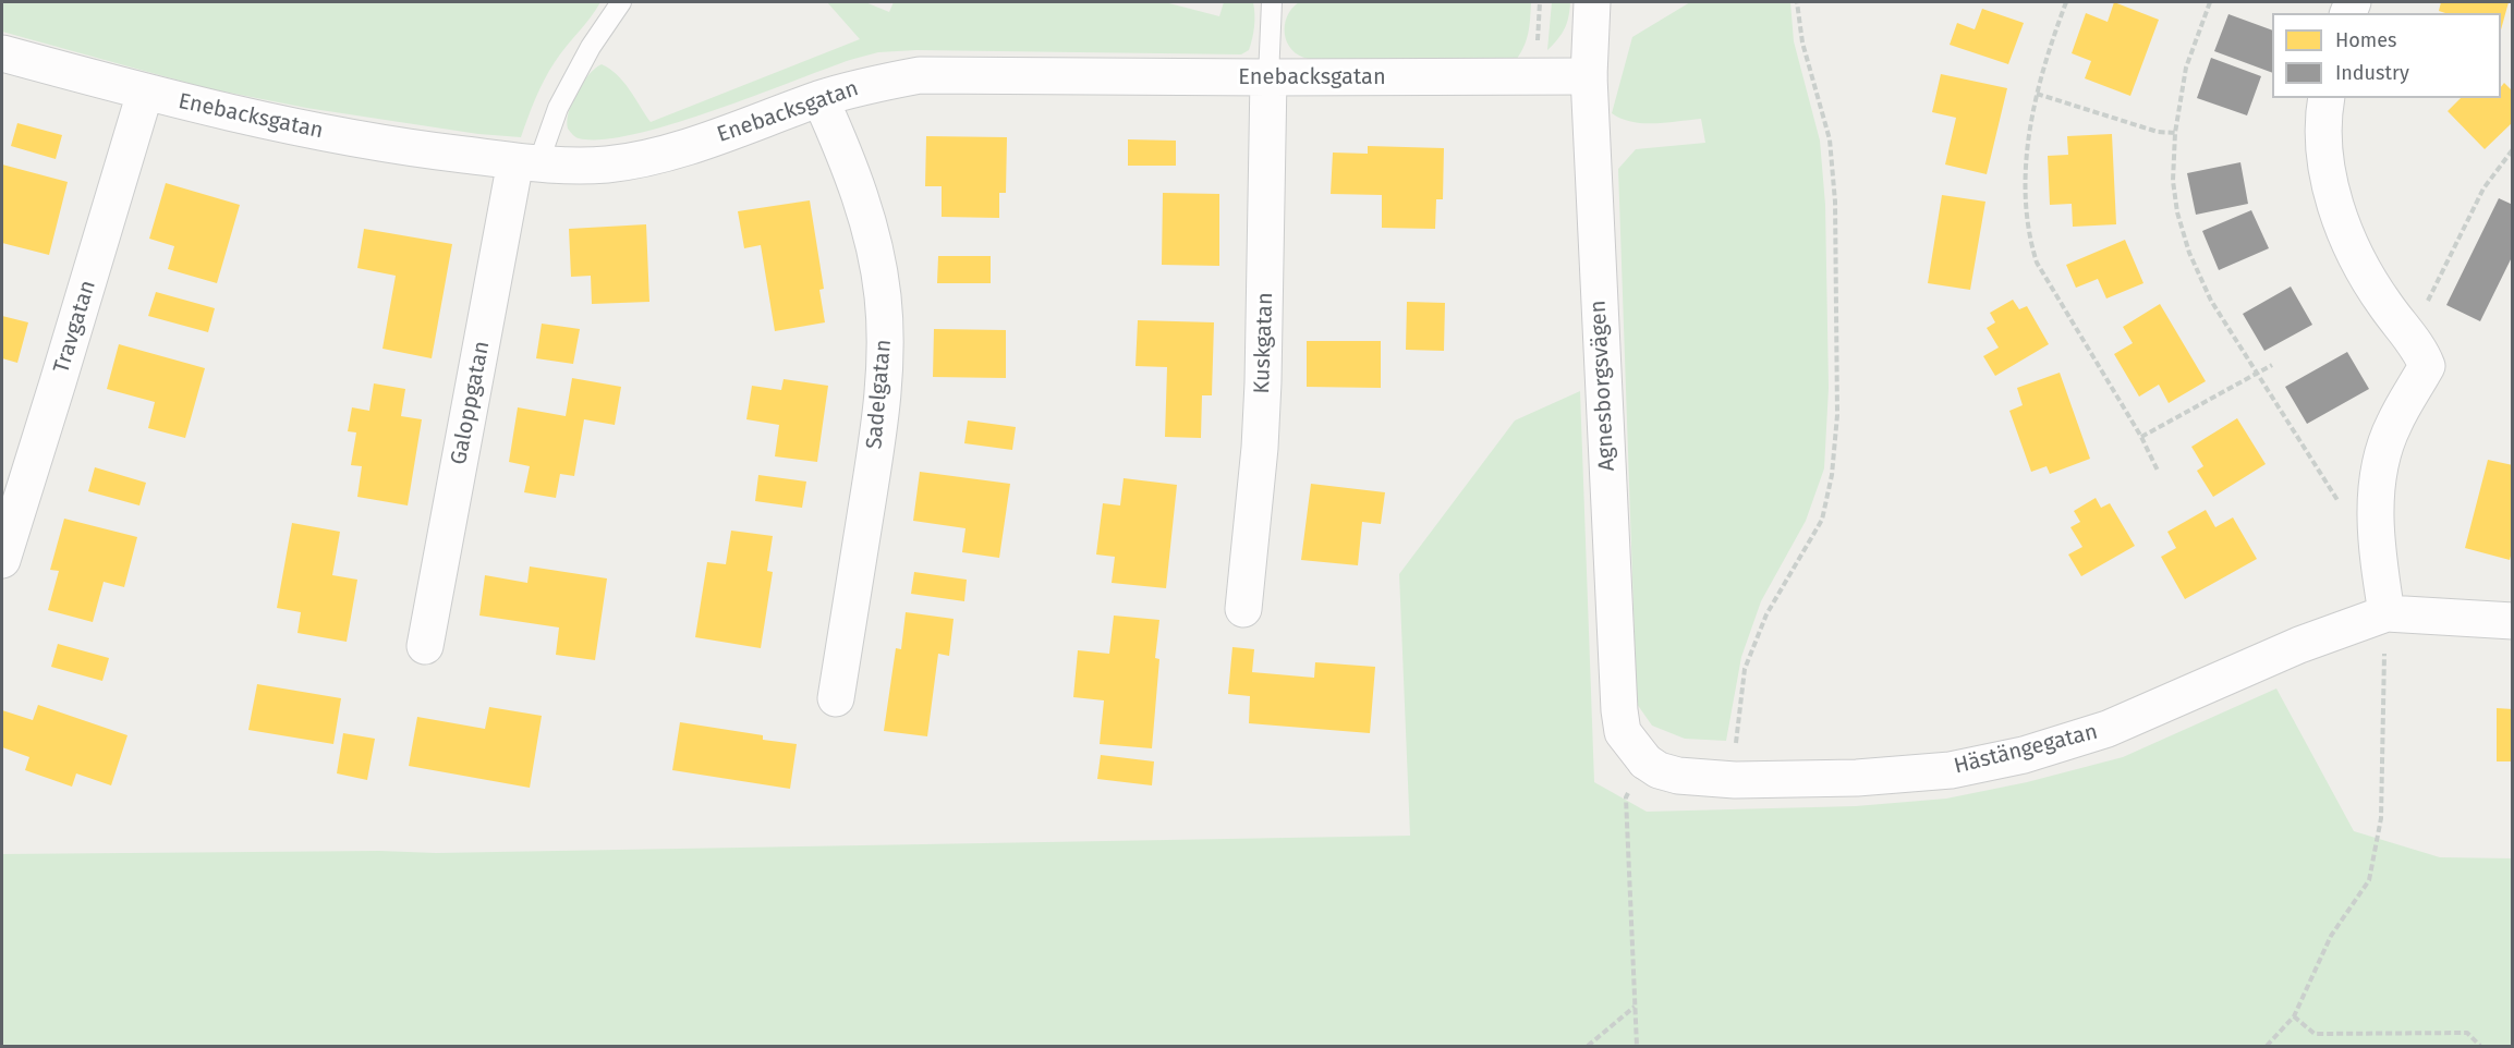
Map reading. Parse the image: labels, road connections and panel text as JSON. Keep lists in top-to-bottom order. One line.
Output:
{"streets":{"street":["Enebacksgatan","Travgatan","Kuskgatan","Agnesborgsvägen","Sadelgatan","Galoppgatan","Hästängegatan"]},"crossings":[["Enebacksgatan","Travgatan"],["Enebacksgatan","Kuskgatan"],["Enebacksgatan","Agnesborgsvägen"],["Enebacksgatan","Sadelgatan"],["Enebacksgatan","Galoppgatan"],["Agnesborgsvägen","Hästängegatan"]],"legend":["Homes","Industry"]}
